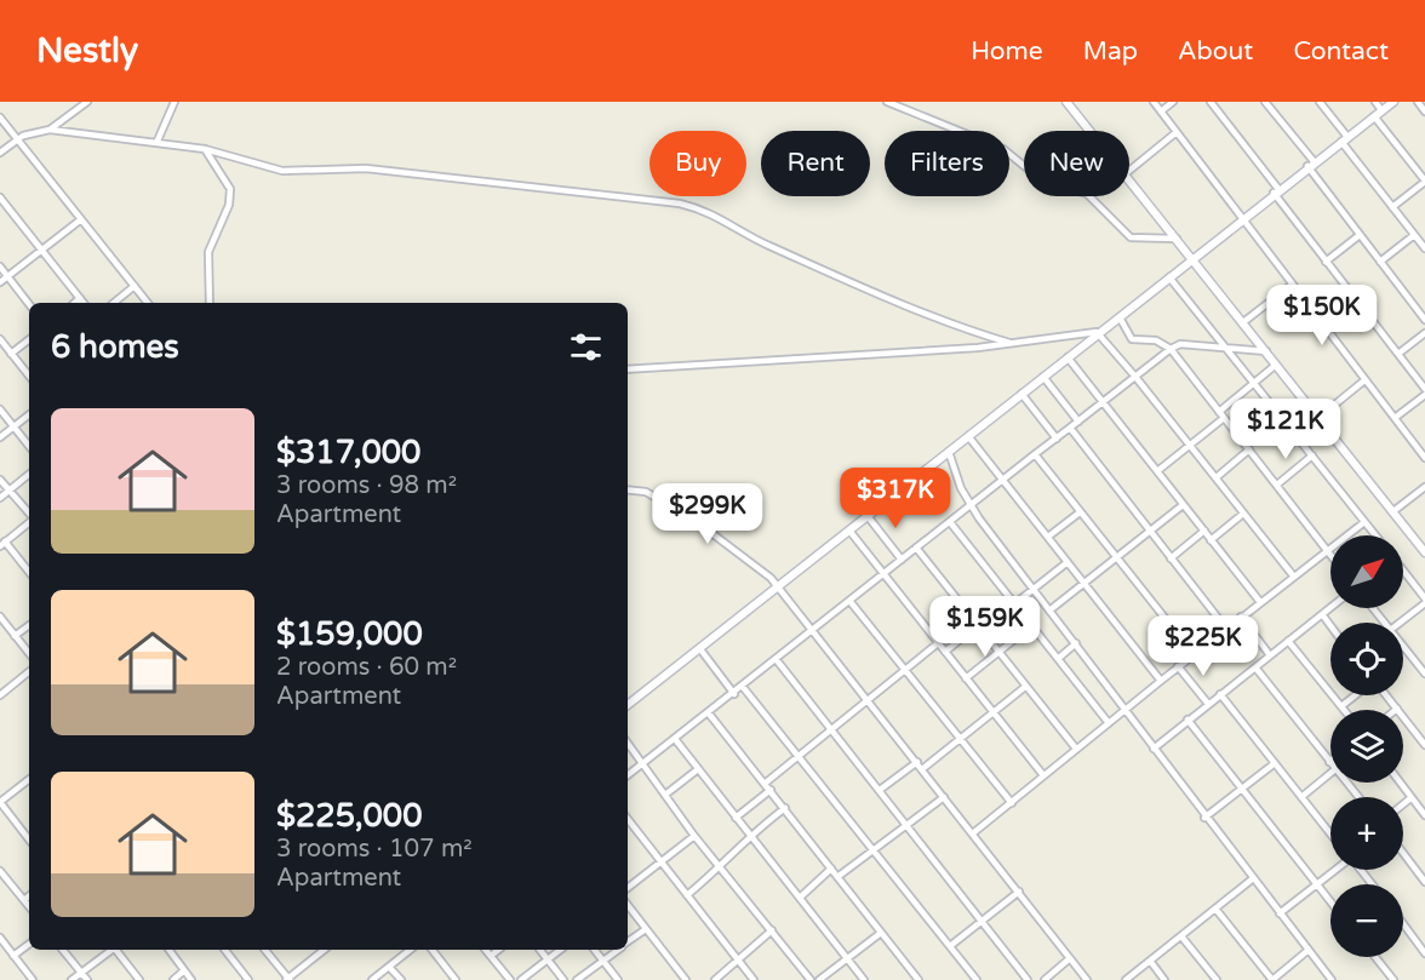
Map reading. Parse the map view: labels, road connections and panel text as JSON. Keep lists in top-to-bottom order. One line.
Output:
{"north":"top right","page":{"header":"Nestly","nav":["Home","Map","About","Contact"],"chip":["Buy","Rent","Filters","New"],"price":["$150K","$121K","$317K","$299K","$159K","$225K"],"heading":"6 homes","list":[{"name":"$317,000","note":"3 rooms · 98 m² · Apartment"},{"name":"$159,000","note":"2 rooms · 60 m² · Apartment"},{"name":"$225,000","note":"3 rooms · 107 m² · Apartment"}],"map_buttons":["+","−"]}}
